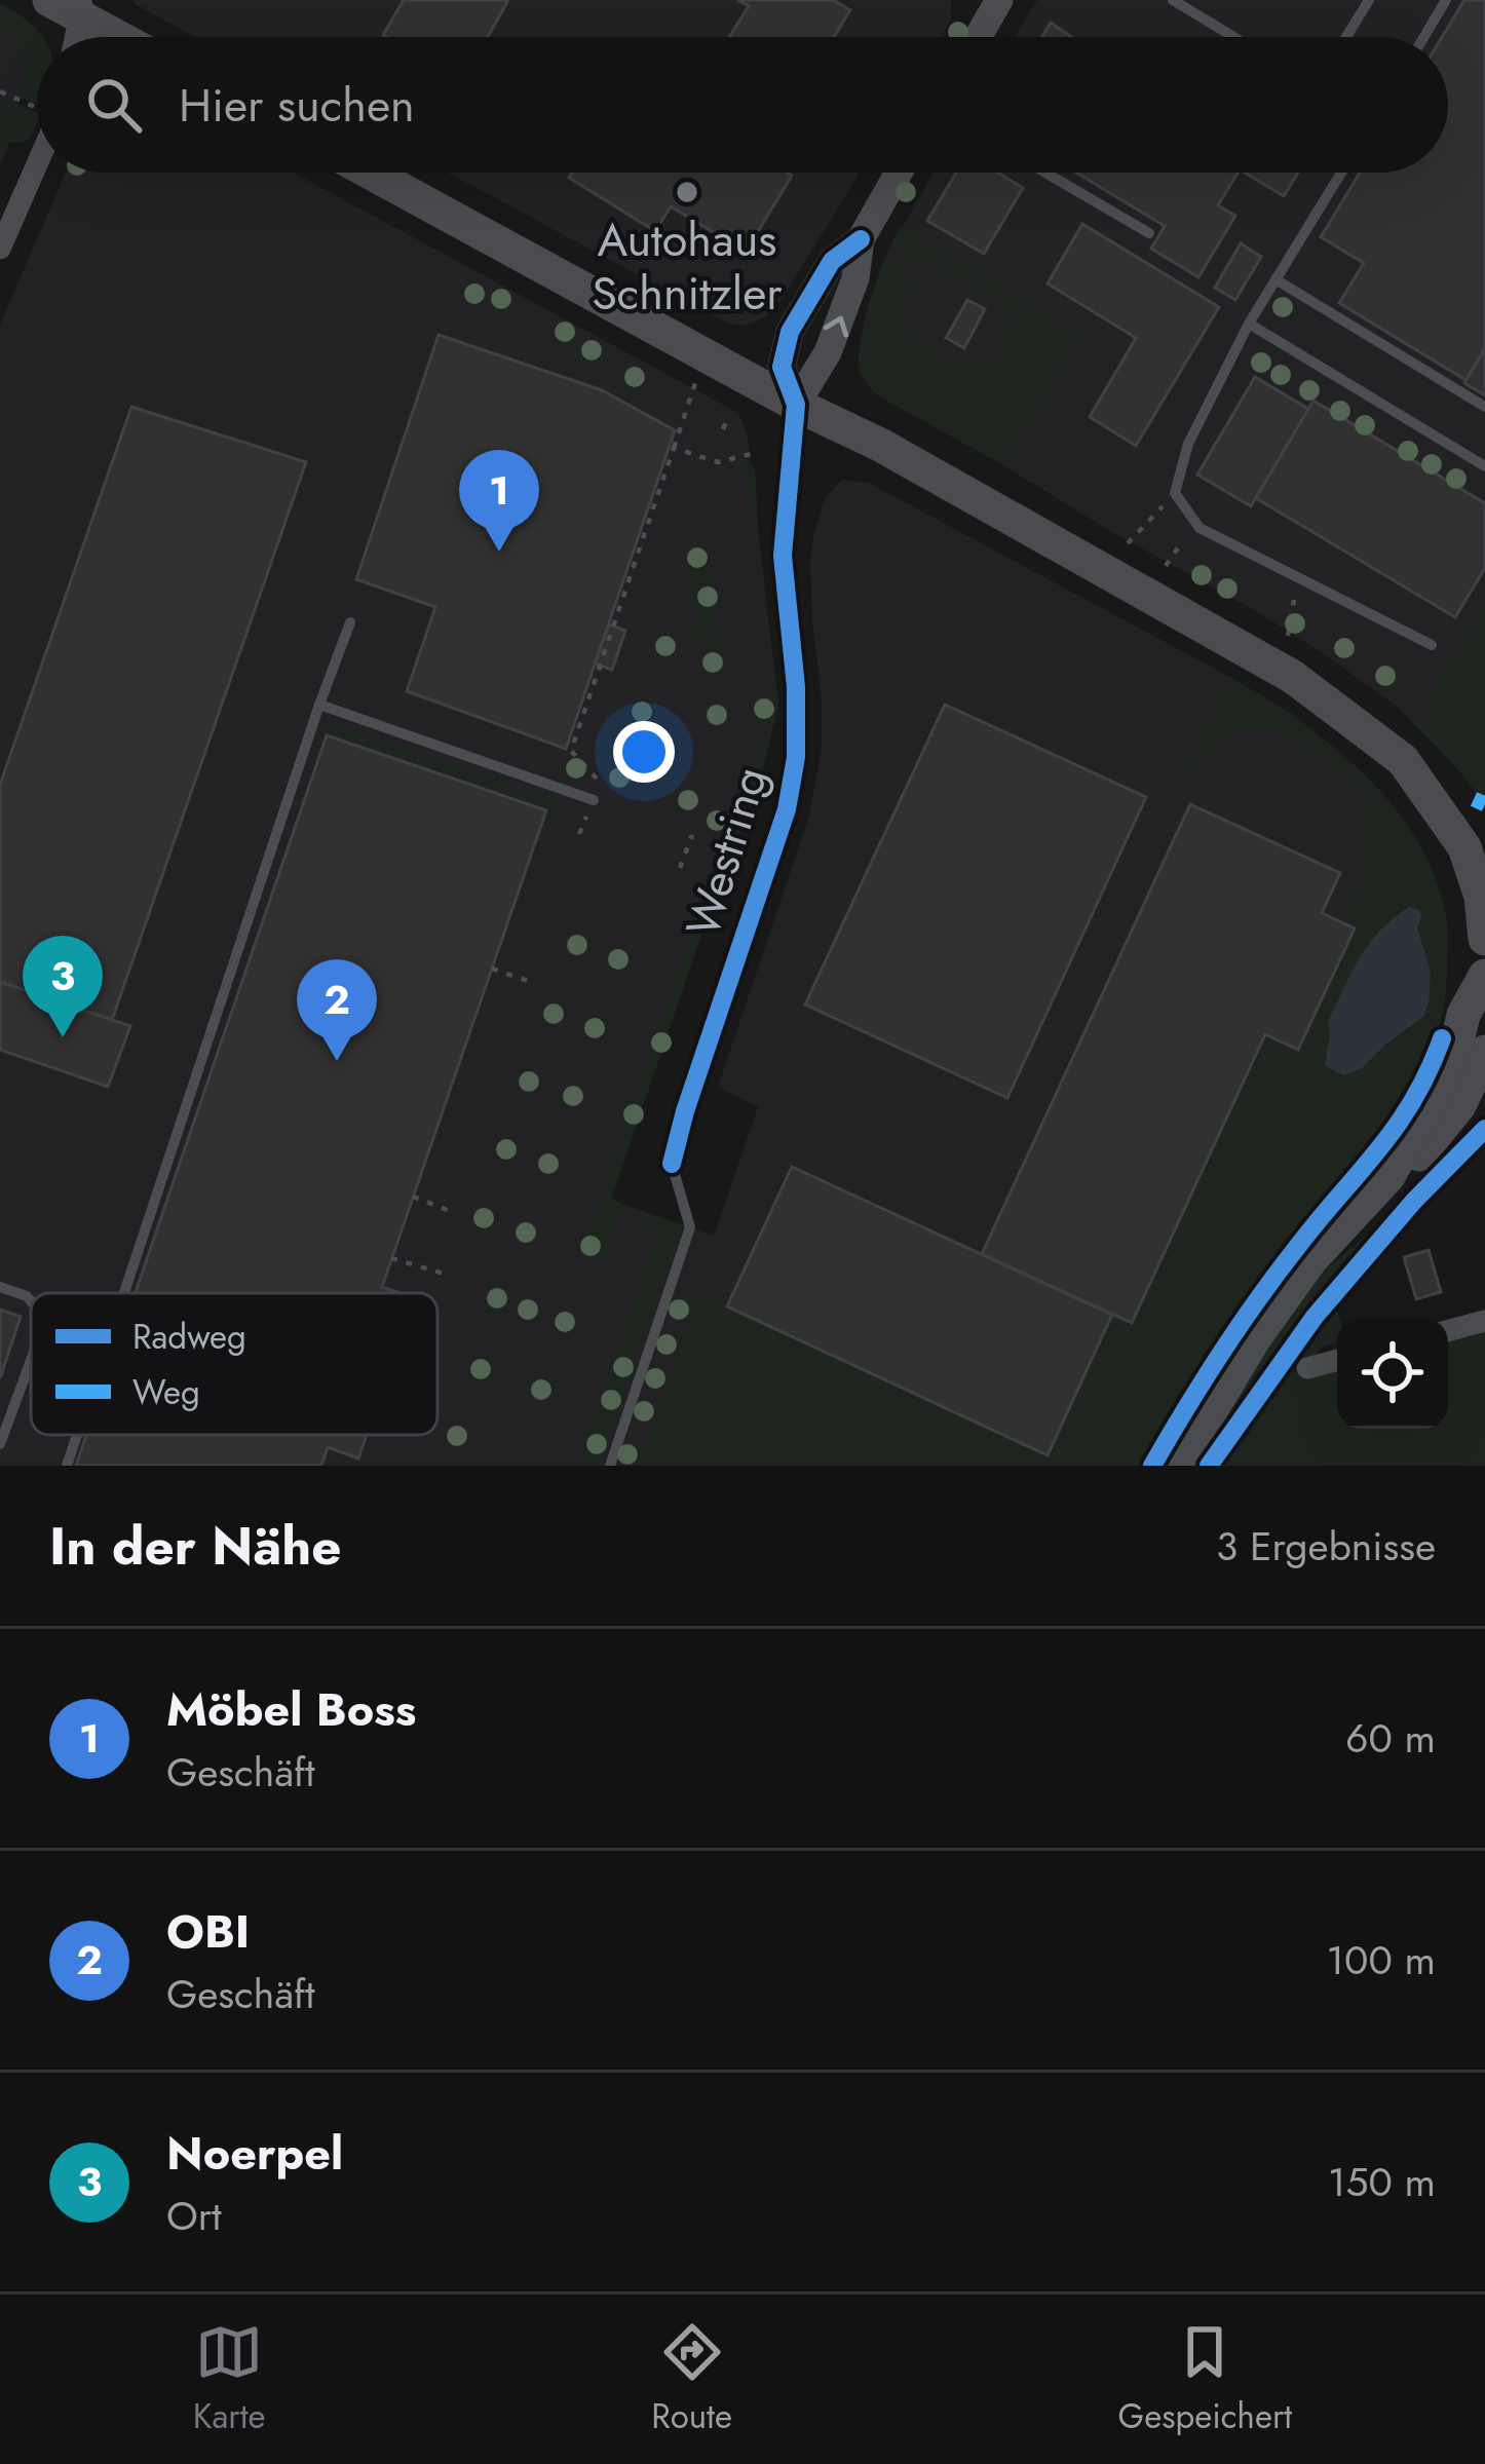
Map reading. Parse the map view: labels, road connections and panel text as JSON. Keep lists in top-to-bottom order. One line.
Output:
{"streets":{"street":["Westring"]},"places":["Autohaus Schnitzler"],"legend":["Radweg","Weg"],"page":{"search":"Hier suchen","pins":["1","3","2"],"heading":["In der Nähe","3 Ergebnisse"],"list":[{"mark":"1","name":"Möbel Boss","note":"Geschäft","value":"60 m"},{"mark":"2","name":"OBI","note":"Geschäft","value":"100 m"},{"mark":"3","name":"Noerpel","note":"Ort","value":"150 m"}],"nav":["Karte","Route","Gespeichert"]}}
